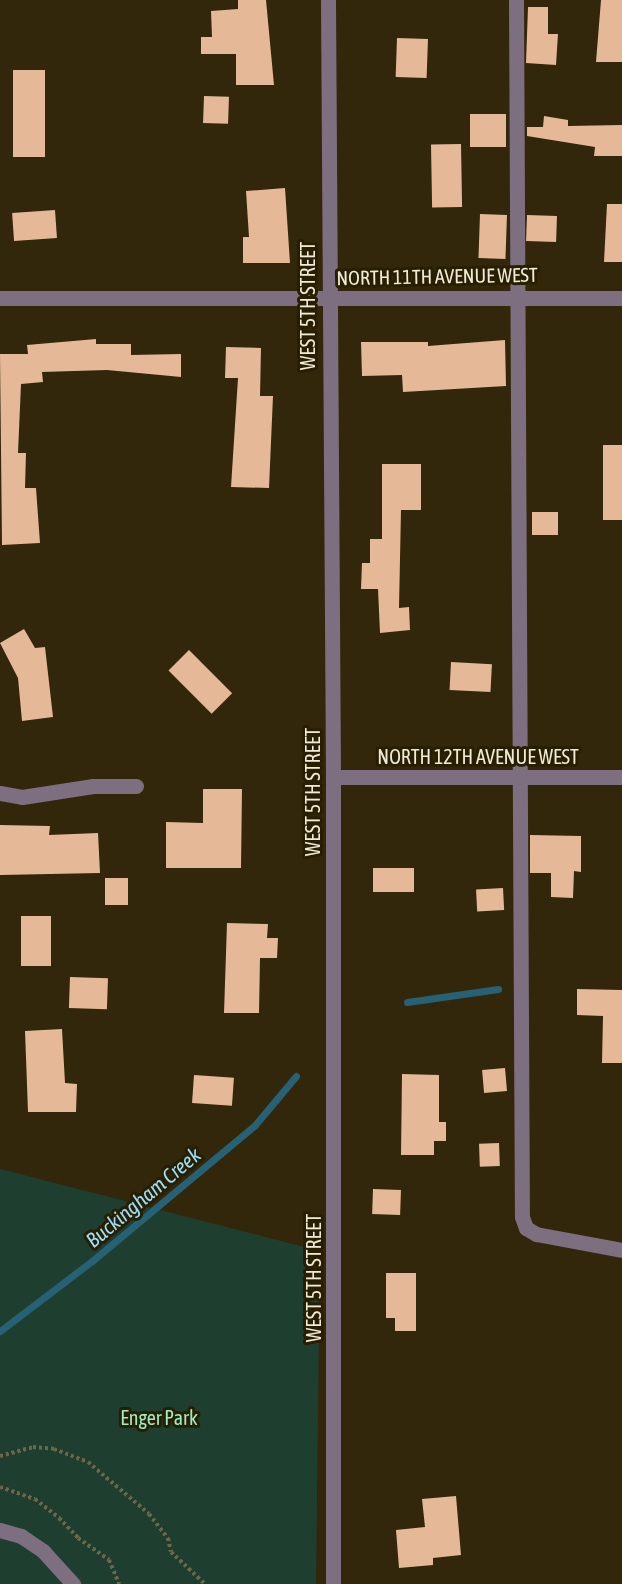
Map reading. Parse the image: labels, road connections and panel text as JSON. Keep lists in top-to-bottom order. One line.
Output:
{"streets":{"street":["NORTH 11TH AVENUE WEST","WEST 5TH STREET","NORTH 12TH AVENUE WEST"]},"crossings":[["NORTH 11TH AVENUE WEST","WEST 5TH STREET"],["WEST 5TH STREET","NORTH 12TH AVENUE WEST"]],"water":["Buckingham Creek"],"parks":["Enger Park"]}
